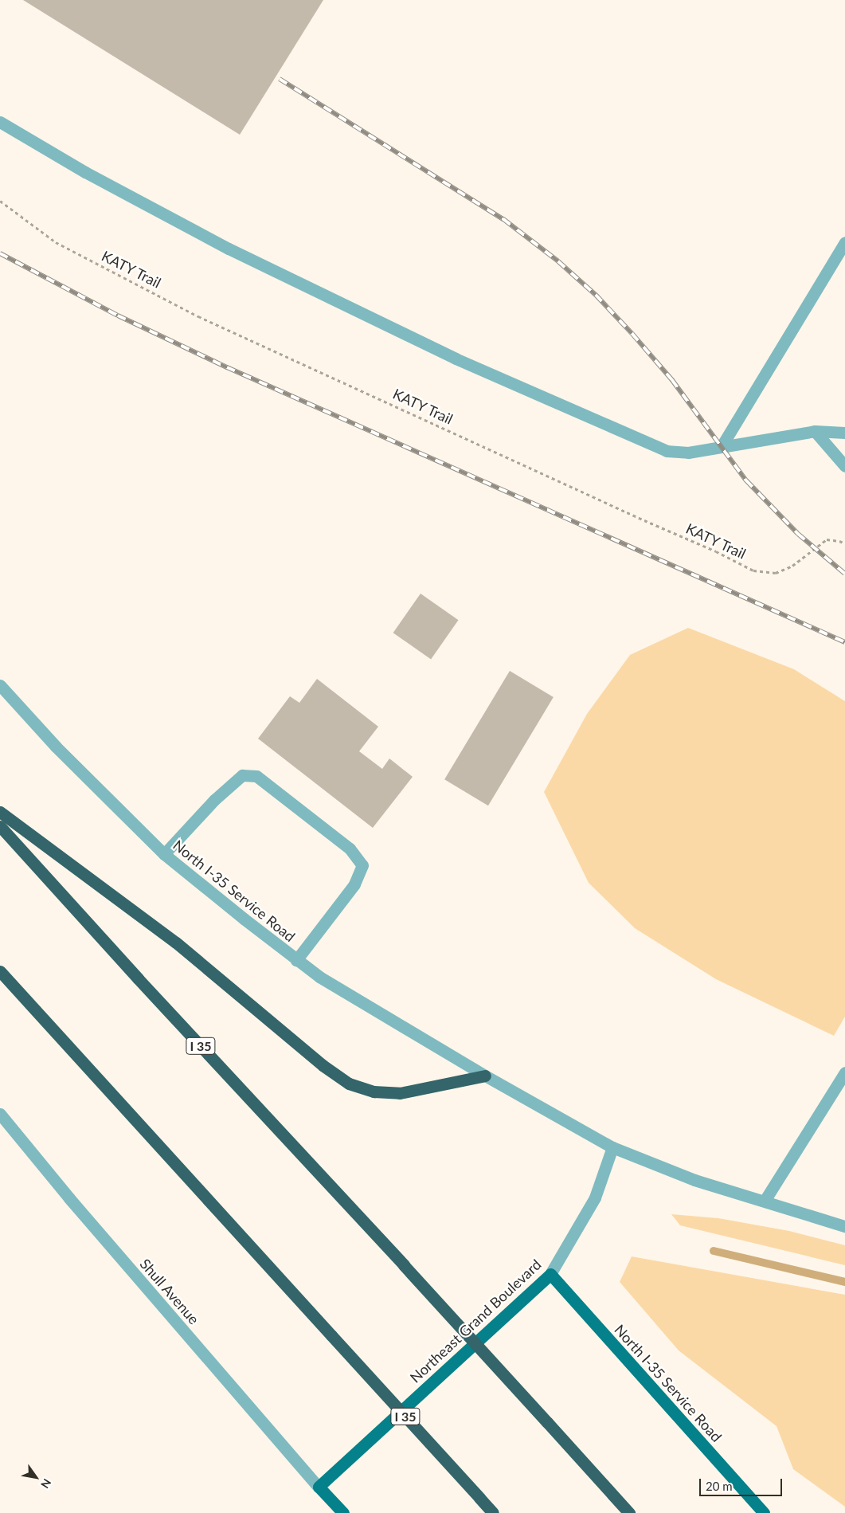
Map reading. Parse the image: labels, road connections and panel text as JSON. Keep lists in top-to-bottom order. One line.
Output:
{"streets":{"highway":["I 35"],"main road":["North I-35 Service Road","Northeast Grand Boulevard"],"street":["Shull Avenue"],"path":["KATY Trail"]},"crossings":[["North I-35 Service Road","Northeast Grand Boulevard"],["Shull Avenue","Northeast Grand Boulevard"]],"scale_bar":"20 m","north":"bottom right"}
